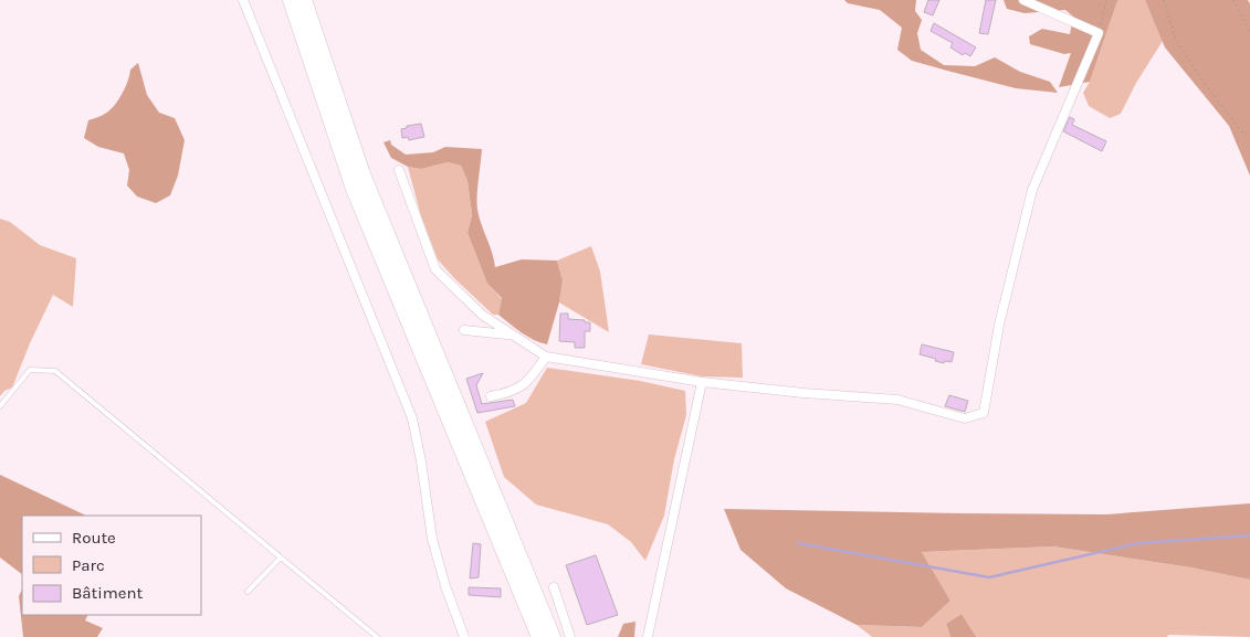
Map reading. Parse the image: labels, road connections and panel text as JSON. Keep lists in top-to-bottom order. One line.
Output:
{"legend":["Route","Parc","Bâtiment"]}
